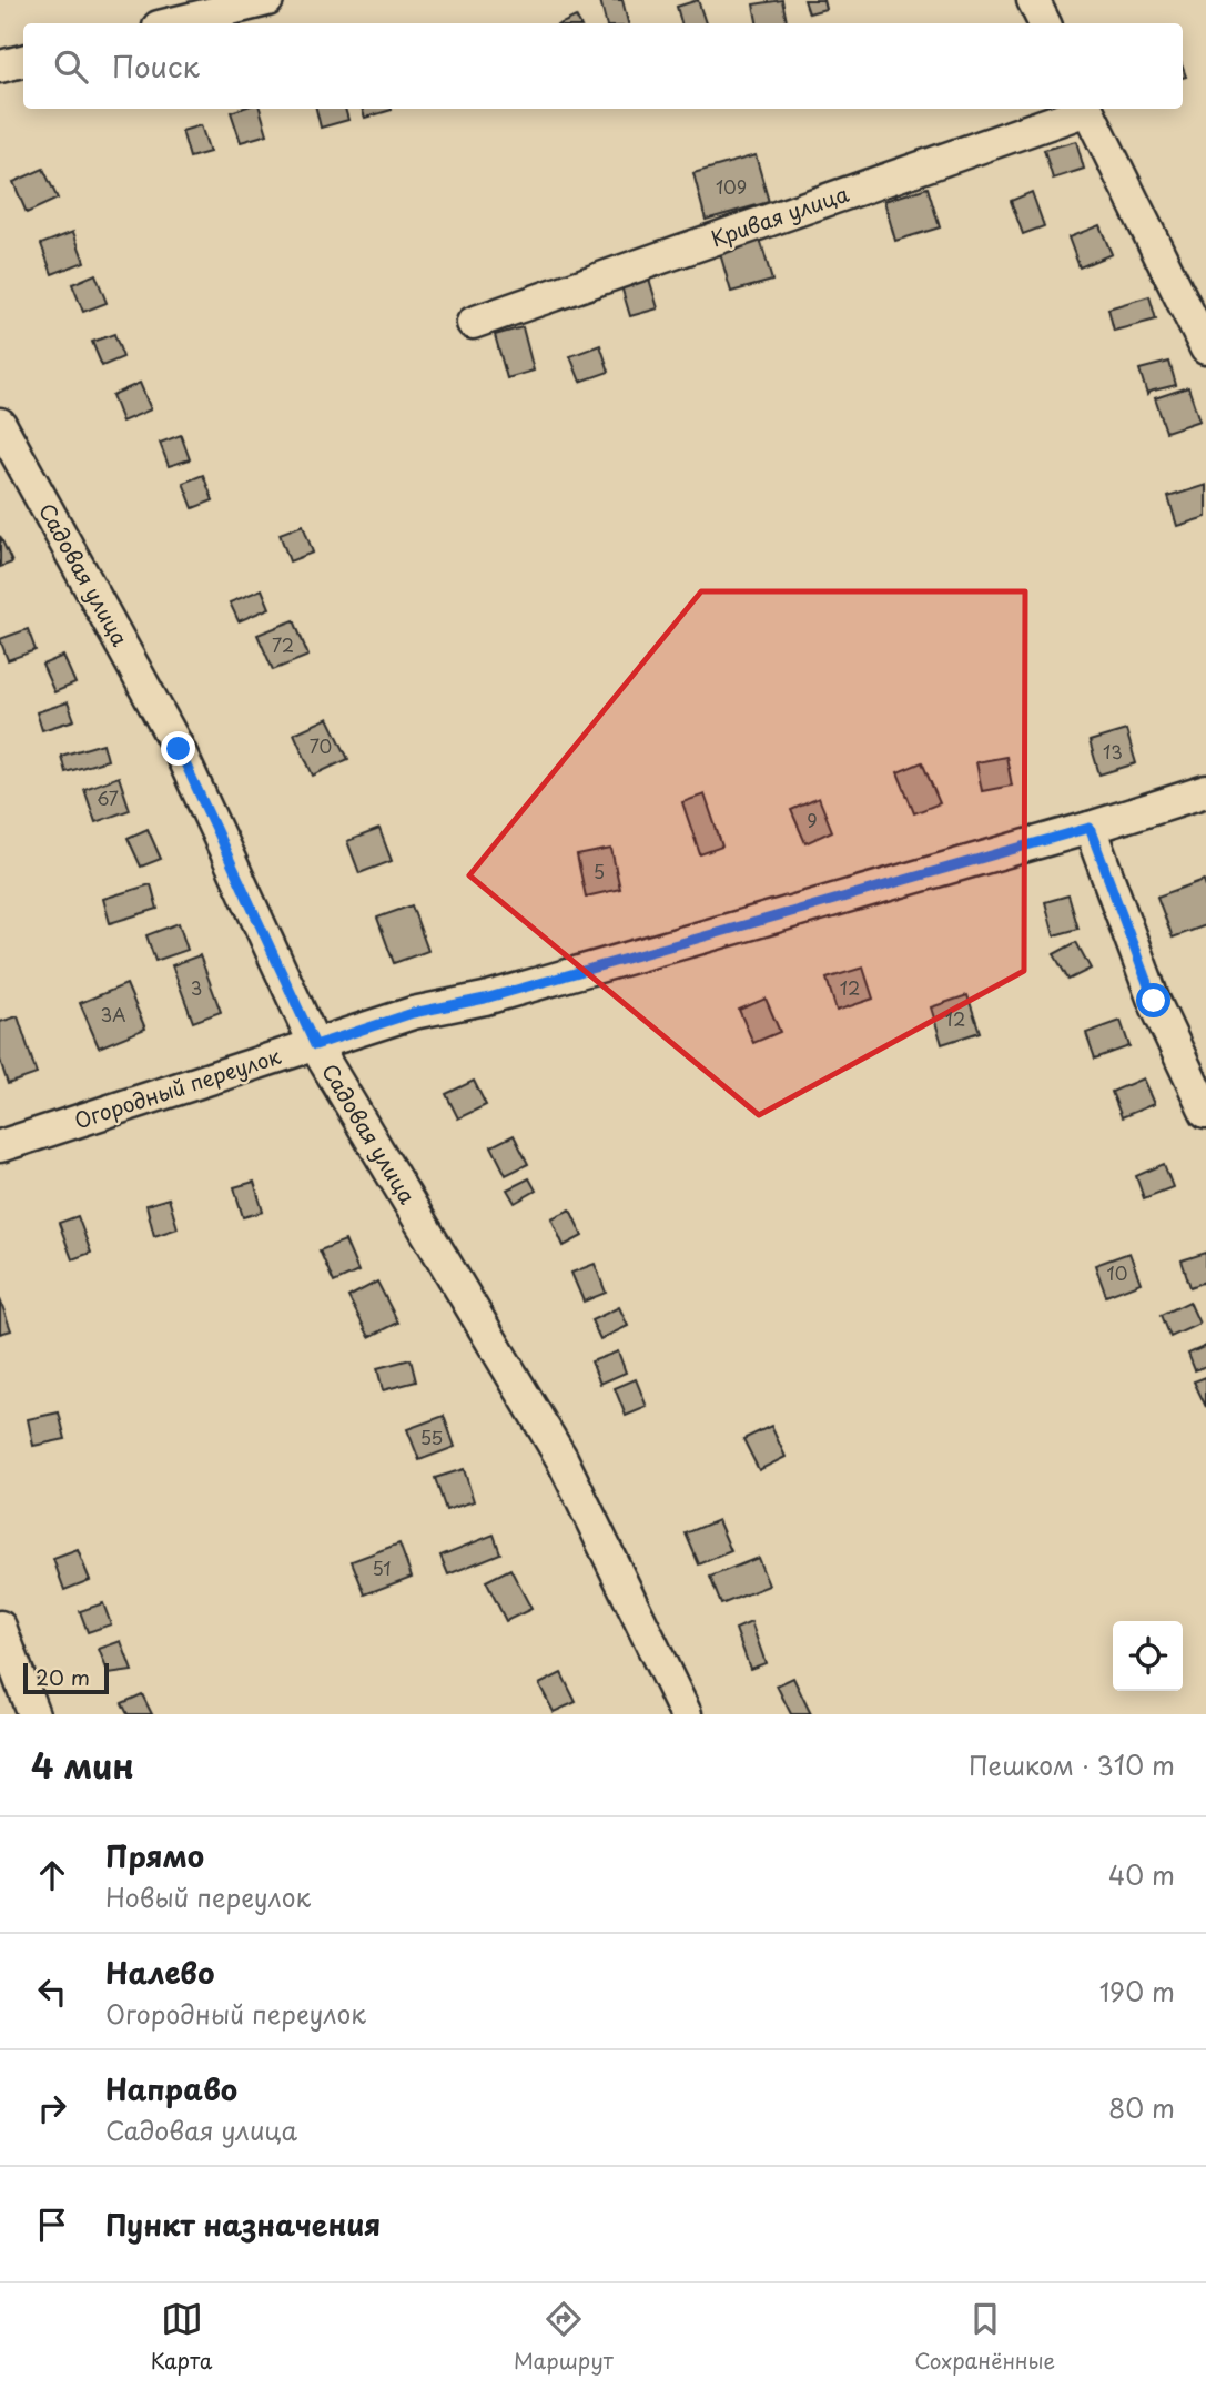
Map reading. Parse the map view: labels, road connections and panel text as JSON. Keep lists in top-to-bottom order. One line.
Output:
{"streets":{"street":["Кривая улица","Садовая улица","Огородный переулок"]},"crossings":[["Садовая улица","Огородный переулок"]],"house_numbers":["109","72","70","13","67","9","5","3","12","3А","12","10","55","51"],"scale_bar":"20 m","page":{"search":"Поиск","scale":"20 m","heading":["4 мин","Пешком · 310 m"],"list":[["Прямо","Новый переулок","40 m"],["Налево","Огородный переулок","190 m"],["Направо","Садовая улица","80 m"],"Пункт назначения"],"nav":["Карта","Маршрут","Сохранённые"]}}
